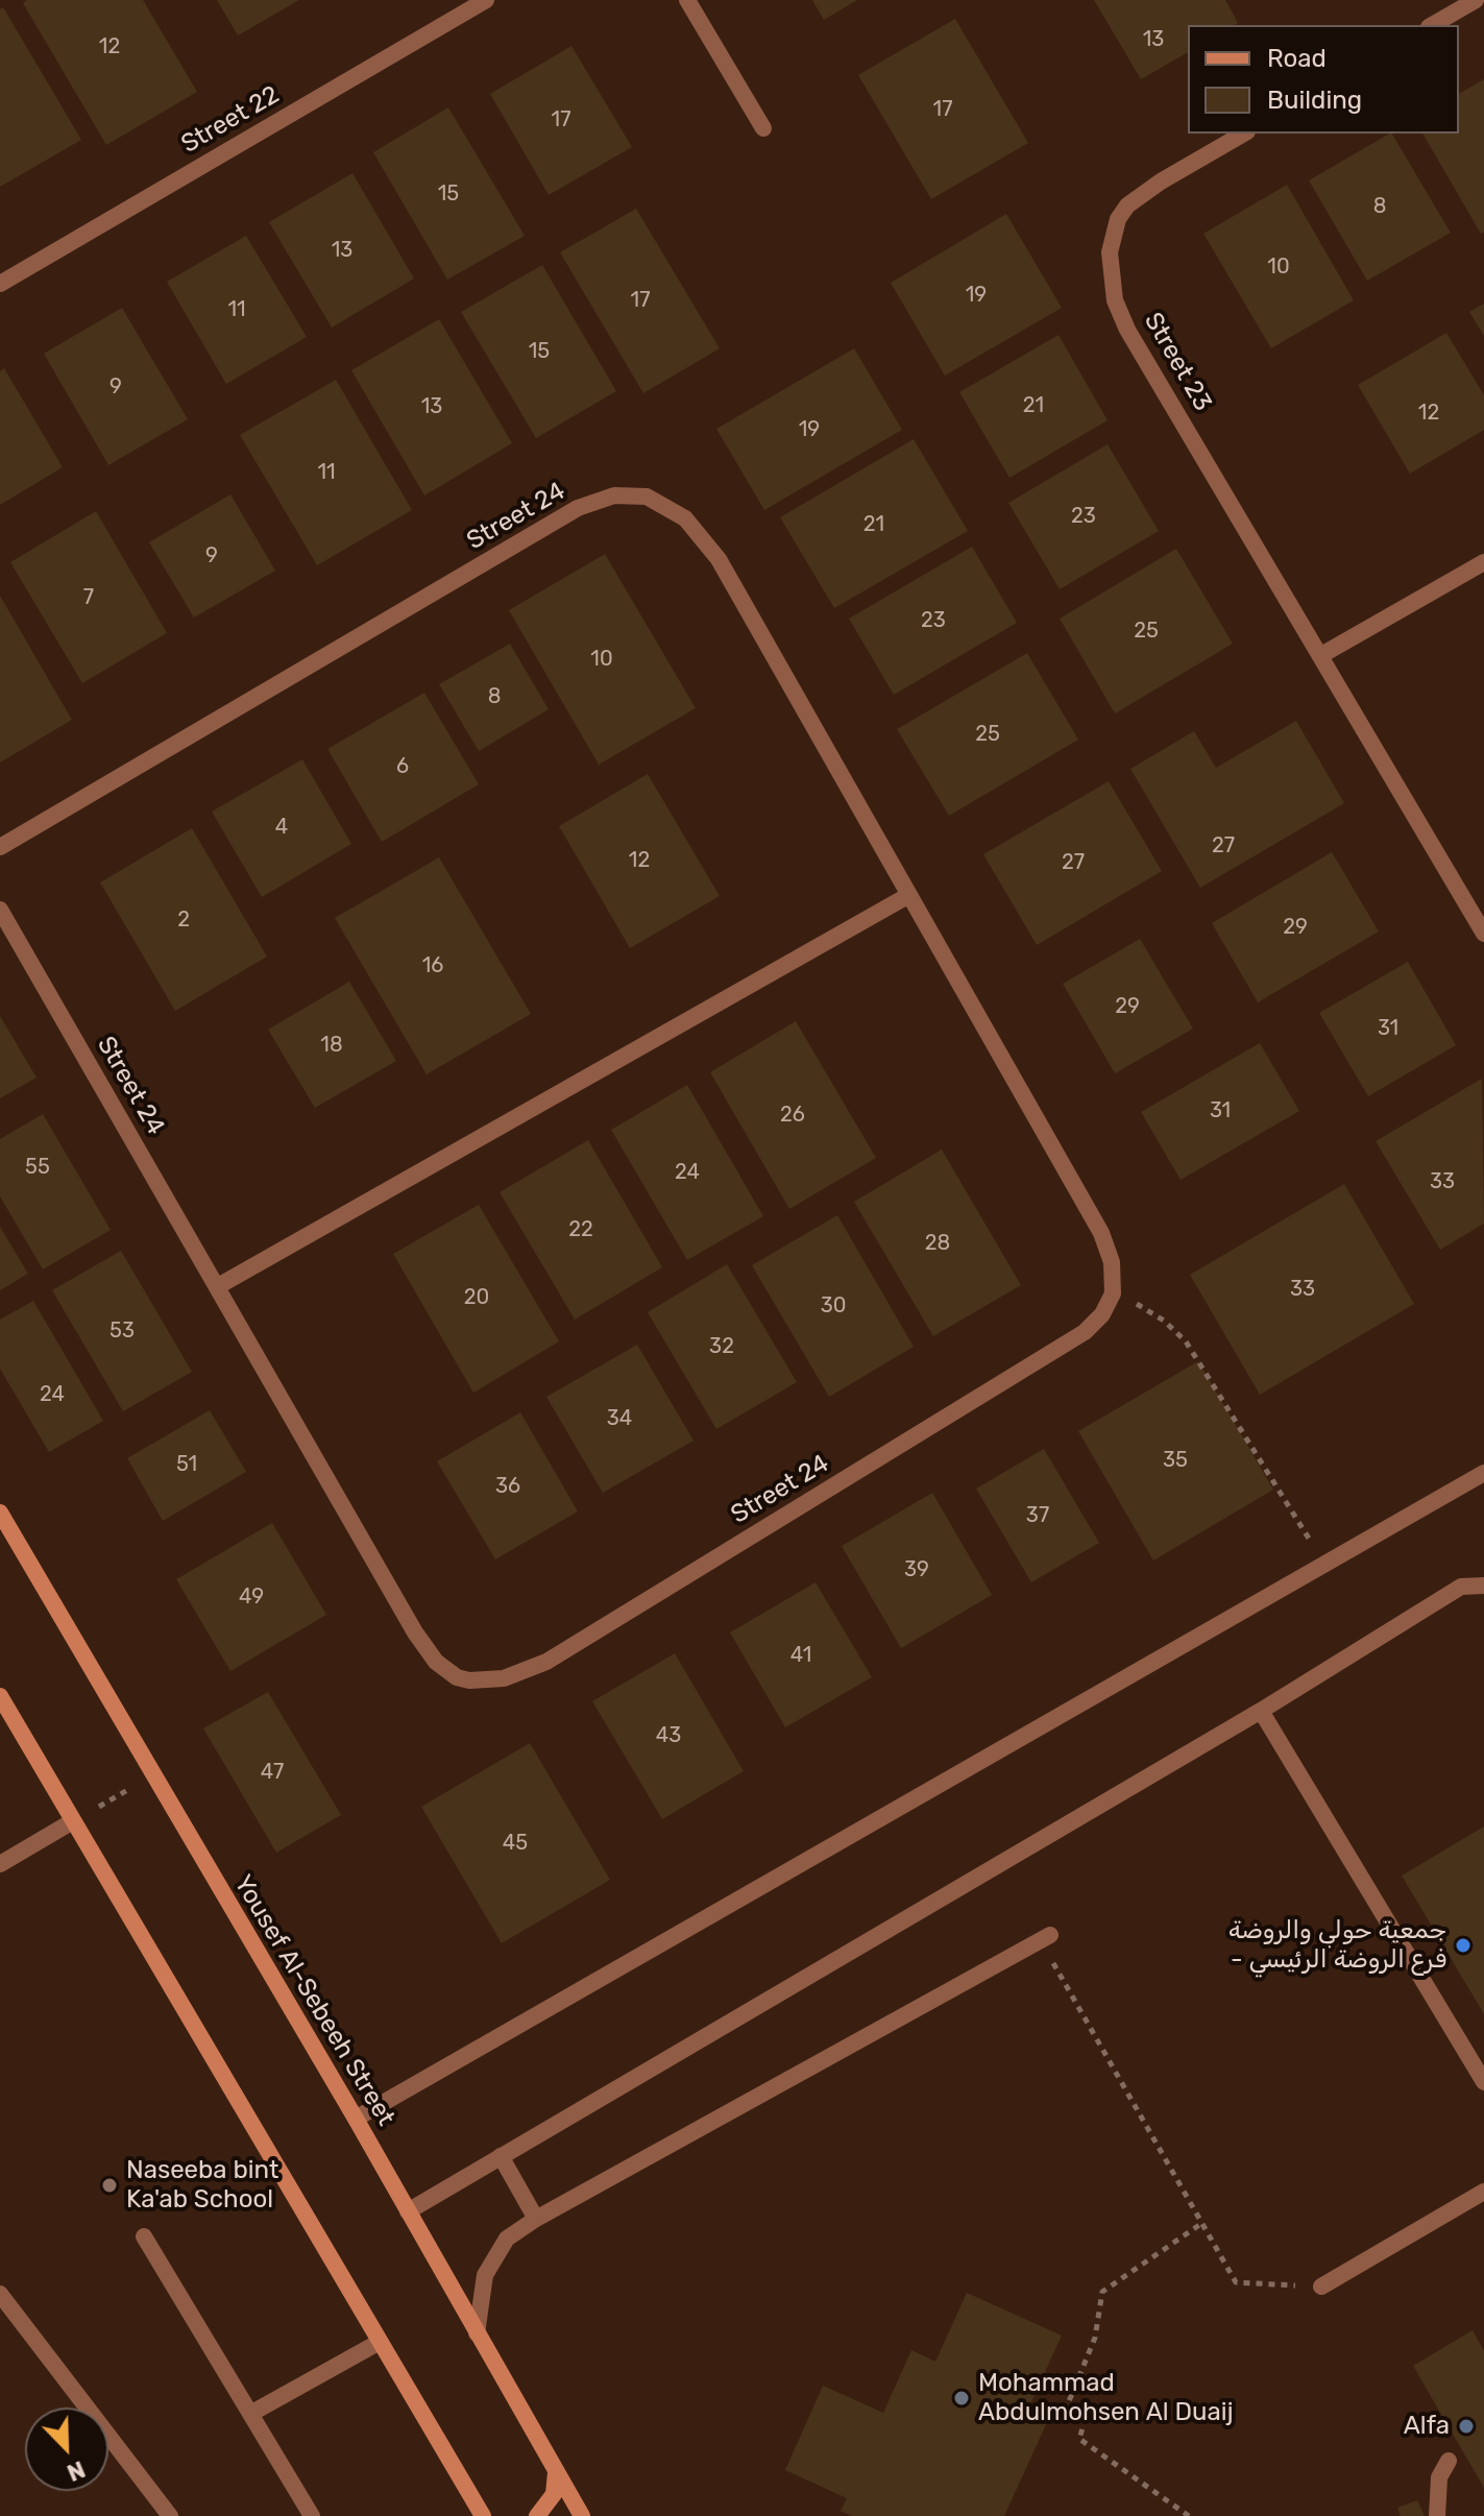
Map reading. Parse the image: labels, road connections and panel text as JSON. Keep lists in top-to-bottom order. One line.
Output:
{"streets":{"street":["Street 22","Street 23","Street 24","Yousef Al-Sebeeh Street"]},"places":["جمعية حولي والروضة - فرع الروضة الرئيسي","Naseeba bint Ka'ab School","Mohammad Abdulmohsen Al Duaij","Alfa"],"house_numbers":["13","12","17","17","15","8","13","10","19","17","11","15","9","21","13","12","19","11","23","21","9","7","23","25","10","8","25","6","4","27","12","27","2","29","16","29","31","18","31","26","55","24","33","22","28","33","20","30","53","32","24","34","35","51","36","37","39","49","41","43","47","45"],"legend":["Road","Building"],"north":"bottom right"}
